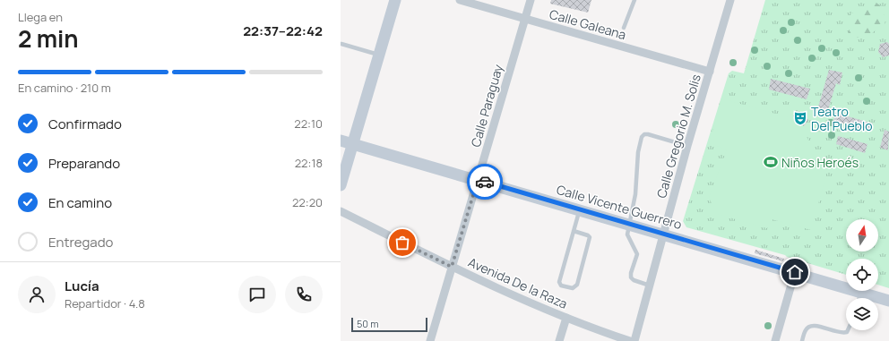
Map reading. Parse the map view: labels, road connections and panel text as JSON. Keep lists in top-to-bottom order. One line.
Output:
{"streets":{"main road":["Calle Vicente Guerrero"],"street":["Calle Galeana","Calle Paraguay","Calle Gregorio M. Solis","Avenida De la Raza"]},"crossings":[["Calle Galeana","Calle Paraguay"],["Calle Galeana","Calle Gregorio M. Solis"],["Calle Paraguay","Calle Vicente Guerrero"],["Calle Paraguay","Avenida De la Raza"],["Calle Gregorio M. Solis","Calle Vicente Guerrero"]],"places":{"theatre":["Teatro Del Pueblo"],"sports":["Niños Heroés"]},"scale_bar":"50 m","north":"top","page":{"heading":["2 min","Llega en","22:37–22:42"],"panel":["Lucía","Repartidor · 4.8"],"bar":"En camino · 210 m","list":[["Confirmado","22:10"],["Preparando","22:18"],["En camino","22:20"],"Entregado"],"scale":"50 m"}}
